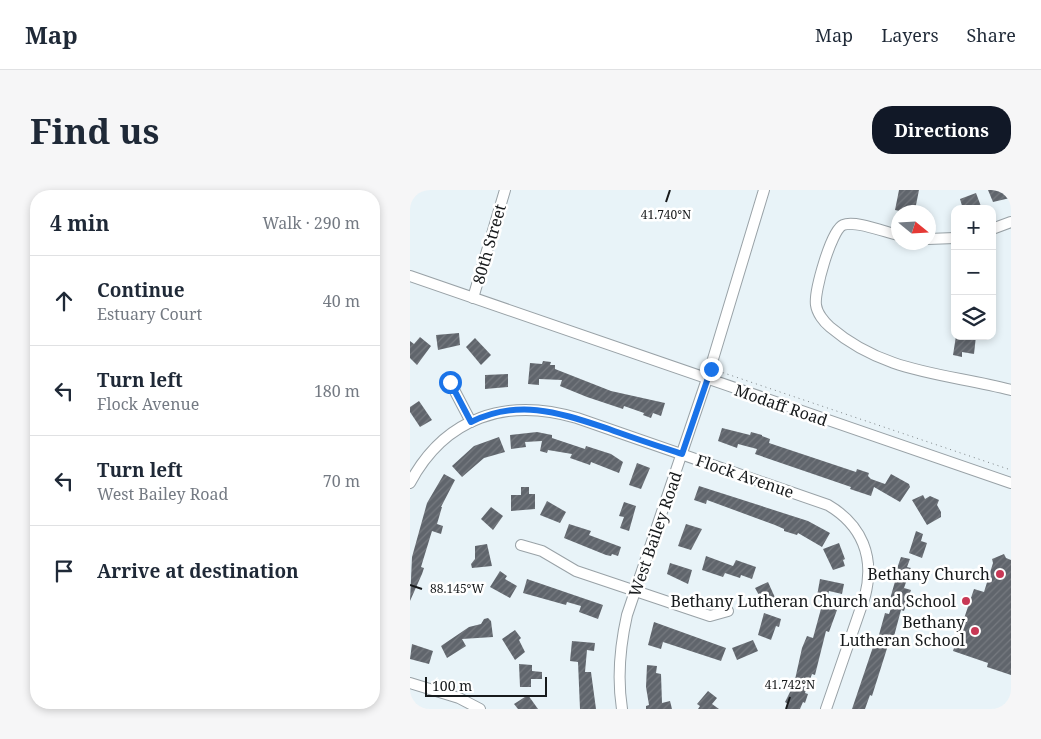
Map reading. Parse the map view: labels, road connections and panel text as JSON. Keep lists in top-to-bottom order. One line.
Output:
{"streets":{"street":["80th Street","Modaff Road","Flock Avenue","West Bailey Road"]},"crossings":[["80th Street","Modaff Road"],["Modaff Road","West Bailey Road"],["Flock Avenue","West Bailey Road"]],"places":["Bethany Church","Bethany Lutheran Church and School","Bethany Lutheran School"],"scale_bar":"100 m","north":"right","page":{"header":"Map","nav":["Map","Layers","Share"],"buttons":"Directions","title":"Find us","heading":["4 min","Walk · 290 m"],"map_buttons":["+","−"],"list":[["Continue","Estuary Court","40 m"],["Turn left","Flock Avenue","180 m"],["Turn left","West Bailey Road","70 m"],"Arrive at destination"],"scale":"100 m"},"coordinates":["41.740°N","88.145°W","41.742°N"]}
